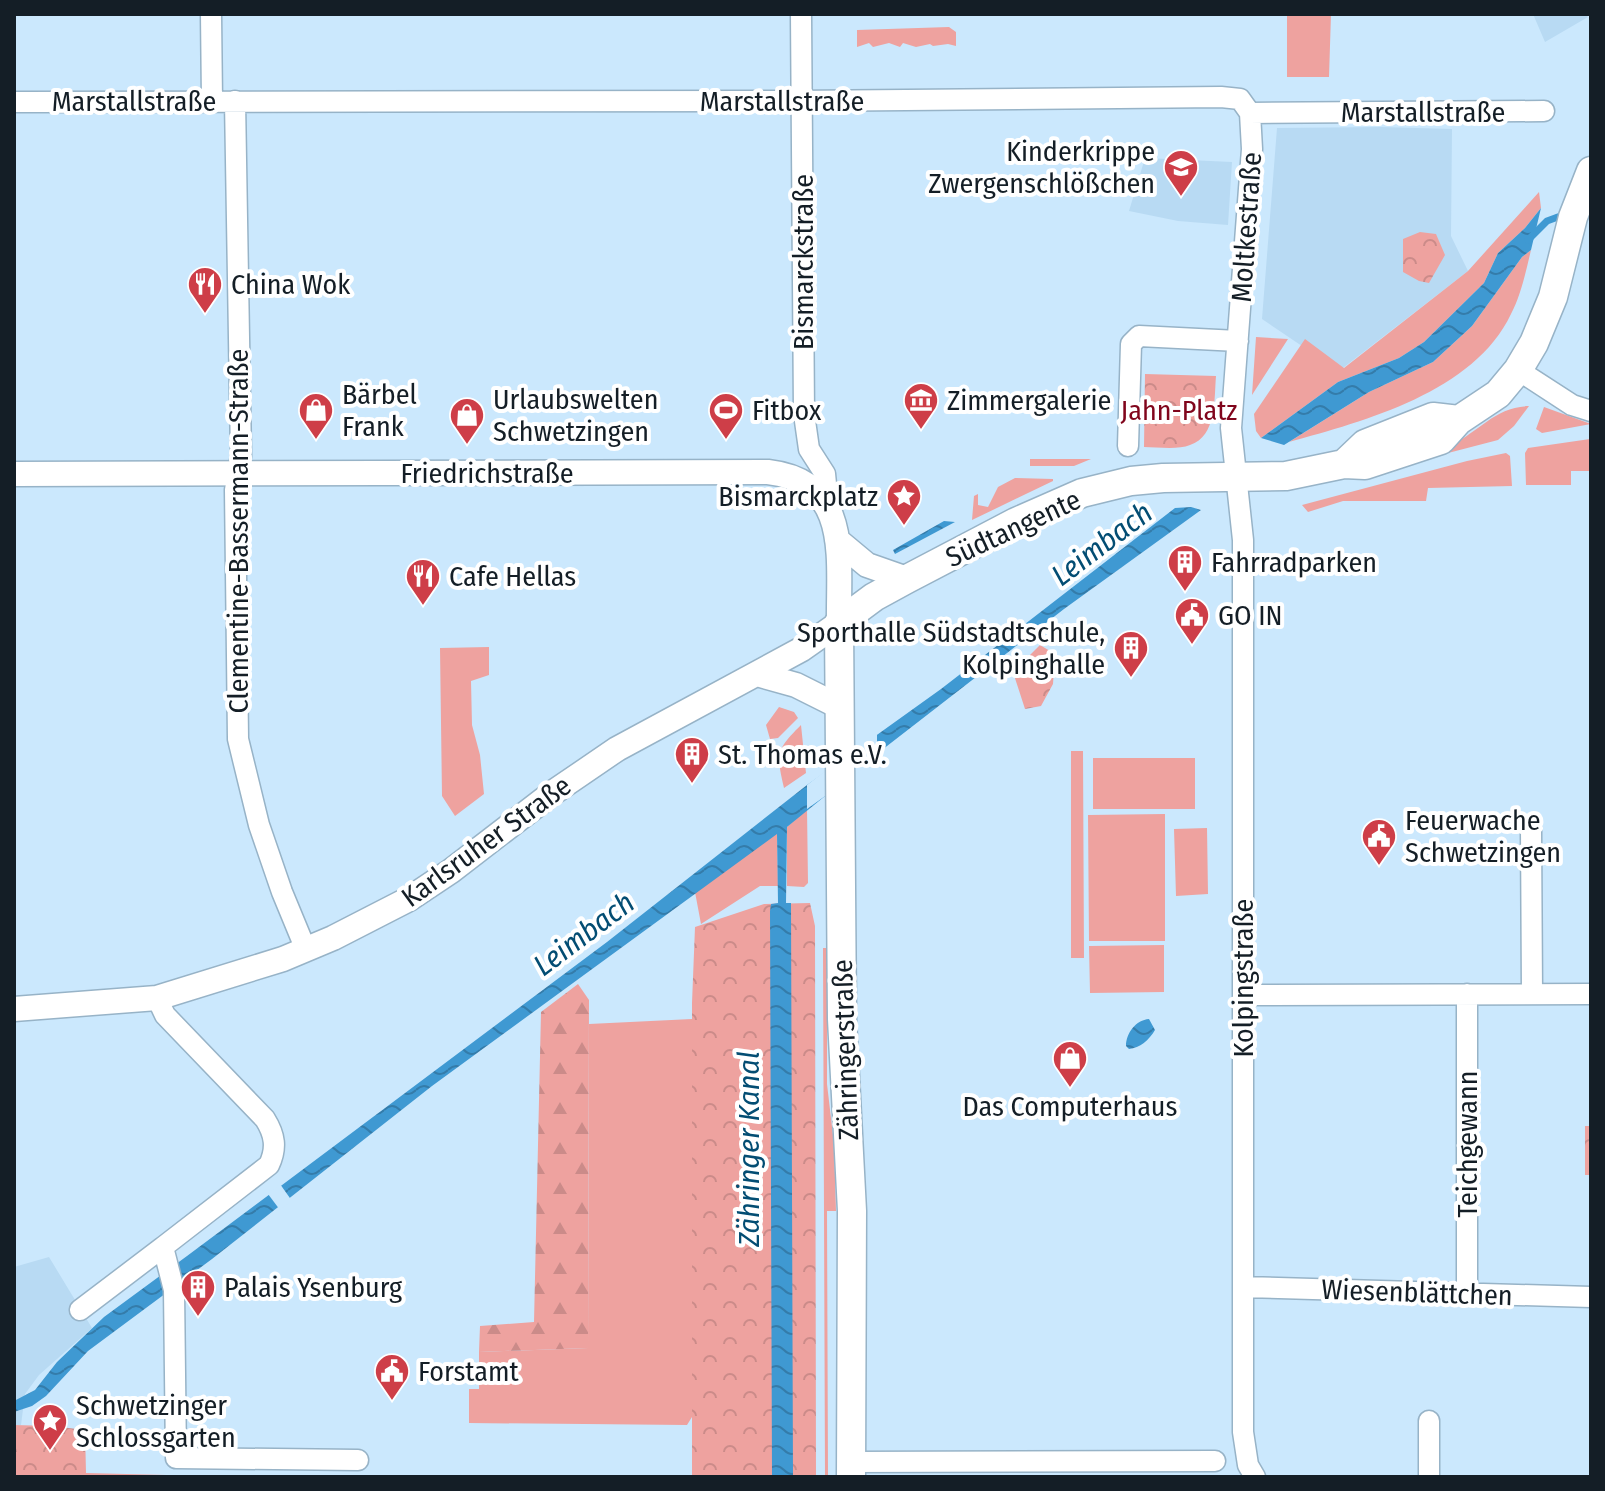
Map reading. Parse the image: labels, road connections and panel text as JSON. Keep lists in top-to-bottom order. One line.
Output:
{"streets":{"main road":["Südtangente","Zähringerstraße"],"street":["Marstallstraße","Moltkestraße","Bismarckstraße","Friedrichstraße","Clementine-Bassermann-Straße","Karlsruher Straße","Kolpingstraße","Teichgewann","Wiesenblättchen"]},"crossings":[["Marstallstraße","Moltkestraße"],["Marstallstraße","Bismarckstraße"],["Marstallstraße","Clementine-Bassermann-Straße"],["Moltkestraße","Südtangente"],["Moltkestraße","Kolpingstraße"],["Bismarckstraße","Friedrichstraße"],["Friedrichstraße","Clementine-Bassermann-Straße"],["Südtangente","Karlsruher Straße"],["Südtangente","Kolpingstraße"],["Südtangente","Zähringerstraße"],["Clementine-Bassermann-Straße","Karlsruher Straße"],["Karlsruher Straße","Zähringerstraße"],["Kolpingstraße","Wiesenblättchen"],["Teichgewann","Wiesenblättchen"]],"water":["Leimbach","Zähringer Kanal"],"parks":["Jahn-Platz"],"places":{"school or university":["Kinderkrippe Zwergenschlößchen"],"restaurant":["China Wok","Cafe Hellas"],"museum":["Zimmergalerie"],"shop":["Bärbel Frank","Urlaubswelten Schwetzingen","Das Computerhaus"],"sports":["Fitbox"],"place":["Bismarckplatz","Schwetzinger Schlossgarten"],"building":["Fahrradparken","Sporthalle Südstadtschule, Kolpinghalle","St. Thomas e.V.","Palais Ysenburg"],"public building":["GO IN","Feuerwache Schwetzingen","Forstamt"]}}
